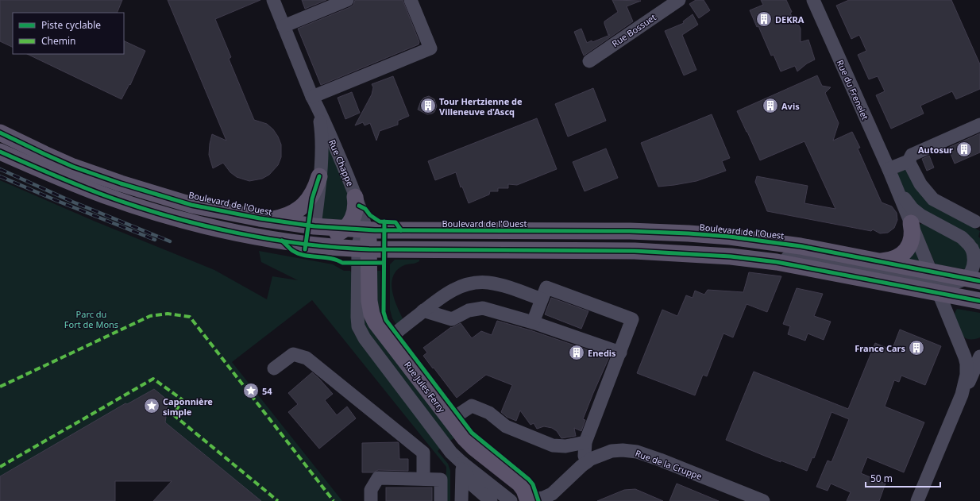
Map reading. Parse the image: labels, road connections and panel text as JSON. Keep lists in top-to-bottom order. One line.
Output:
{"streets":{"main road":["Boulevard de l'Ouest","Rue Jules Ferry"],"street":["Rue Bossuet","Rue du Frenelet","Rue Chappe","Rue de la Cruppe"]},"crossings":[["Rue du Frenelet","Boulevard de l'Ouest"],["Rue Chappe","Boulevard de l'Ouest"],["Rue Chappe","Rue Jules Ferry"],["Boulevard de l'Ouest","Rue Jules Ferry"],["Rue Jules Ferry","Rue de la Cruppe"]],"parks":["Parc du Fort de Mons"],"places":{"building":["DEKRA","Tour Hertzienne de Villeneuve d'Ascq","Avis","Autosur","France Cars","Enedis"],"place":["54","Caponnière simple"]},"legend":["Piste cyclable","Chemin"],"scale_bar":"50 m"}
